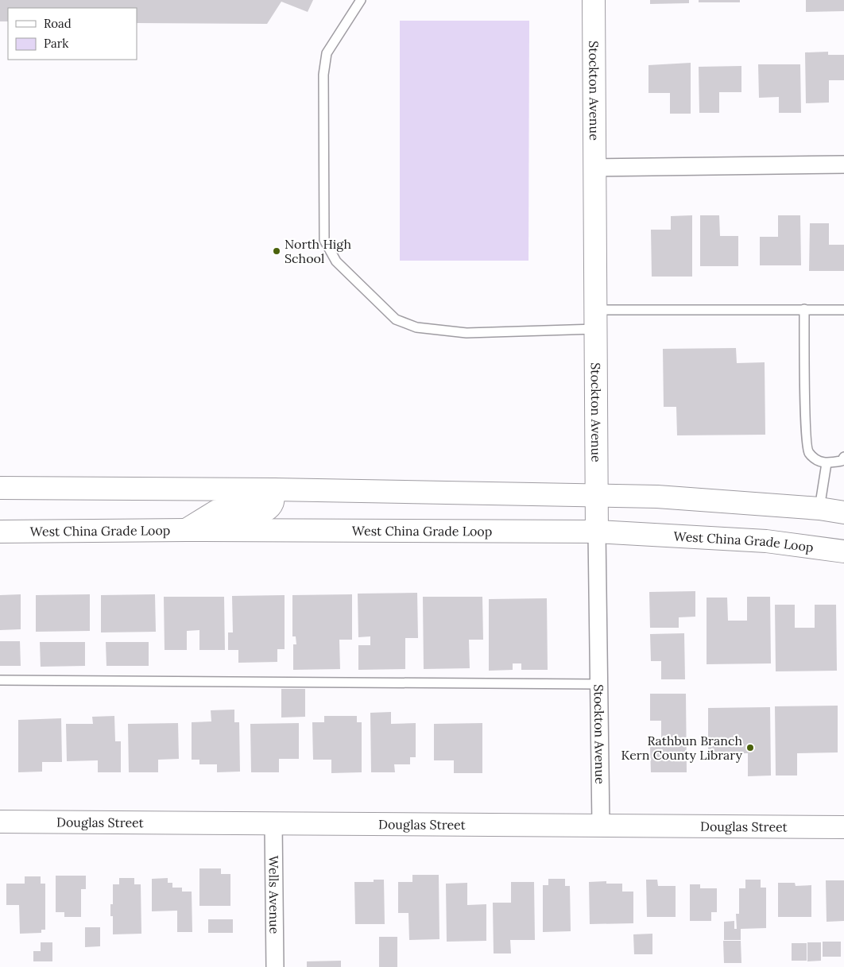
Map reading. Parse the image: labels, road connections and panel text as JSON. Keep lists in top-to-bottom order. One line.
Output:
{"streets":{"main road":["Stockton Avenue","West China Grade Loop","Douglas Street"],"street":["Wells Avenue"]},"crossings":[["Stockton Avenue","West China Grade Loop"],["Stockton Avenue","Douglas Street"],["Douglas Street","Wells Avenue"]],"places":["North High School","Rathbun Branch Kern County Library"],"legend":["Road","Park"]}
